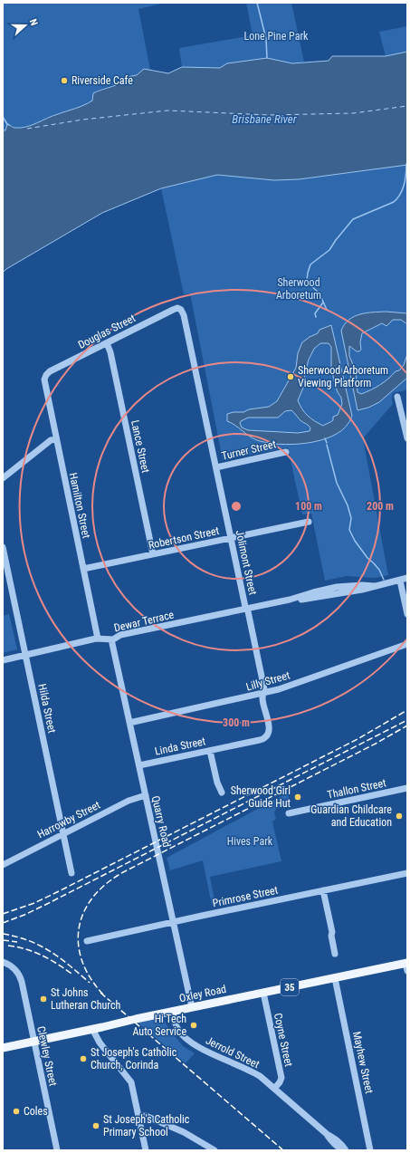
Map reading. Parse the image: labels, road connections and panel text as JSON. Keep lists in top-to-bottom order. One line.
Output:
{"streets":{"main road":["35","Oxley Road"],"street":["Douglas Street","Lance Street","Turner Street","Hamilton Street","Robertson Street","Jolimont Street","Dewar Terrace","Lilly Street","Hilda Street","Linda Street","Thallon Street","Harrowby Street","Quarry Road","Primrose Street","Coyne Street","Jerrold Street","Clewley Street","Mayhew Street"]},"crossings":[["Douglas Street","Lance Street"],["Douglas Street","Hamilton Street"],["Douglas Street","Jolimont Street"],["Lance Street","Robertson Street"],["Turner Street","Jolimont Street"],["Hamilton Street","Robertson Street"],["Hamilton Street","Dewar Terrace"],["Robertson Street","Jolimont Street"],["Jolimont Street","Dewar Terrace"],["Jolimont Street","Lilly Street"],["Jolimont Street","Linda Street"],["Dewar Terrace","Hilda Street"],["Dewar Terrace","Quarry Road"],["Lilly Street","Quarry Road"],["Hilda Street","Harrowby Street"],["Linda Street","Quarry Road"],["Harrowby Street","Quarry Road"],["Quarry Road","Primrose Street"],["Quarry Road","Oxley Road"],["Oxley Road","Coyne Street"],["Oxley Road","Jerrold Street"],["Oxley Road","Clewley Street"],["Oxley Road","Mayhew Street"],["Coyne Street","Jerrold Street"]],"water":["Brisbane River"],"parks":["Lone Pine Park","Sherwood Arboretum","Hives Park"],"places":["Riverside Cafe","Sherwood Arboretum Viewing Platform","Sherwood Girl Guide Hut","Guardian Childcare and Education","St Johns Lutheran Church","Hi Tech Auto Service","St Joseph's Catholic Church, Corinda","Coles","St Joseph's Catholic Primary School"],"north":"right","rings":["100 m","200 m","300 m"]}
